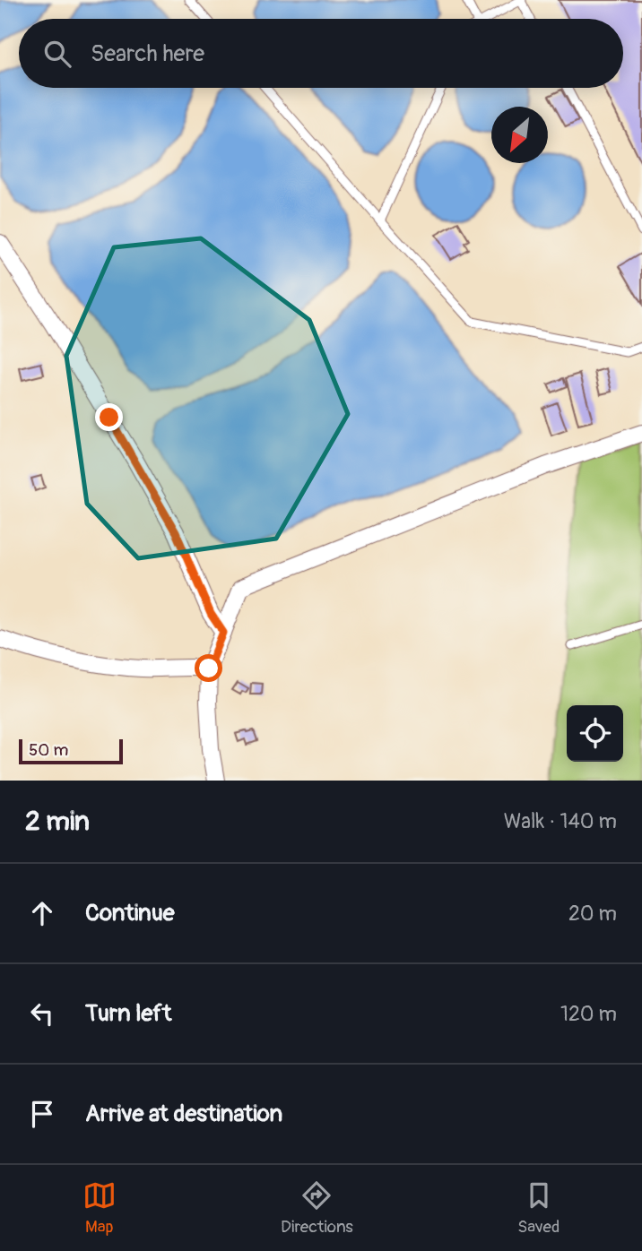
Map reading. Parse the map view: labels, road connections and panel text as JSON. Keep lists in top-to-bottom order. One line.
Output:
{"scale_bar":"50 m","north":"bottom left","page":{"search":"Search here","scale":"50 m","heading":["2 min","Walk · 140 m"],"list":[["Continue","20 m"],["Turn left","120 m"],"Arrive at destination"],"nav":["Map","Directions","Saved"]}}
